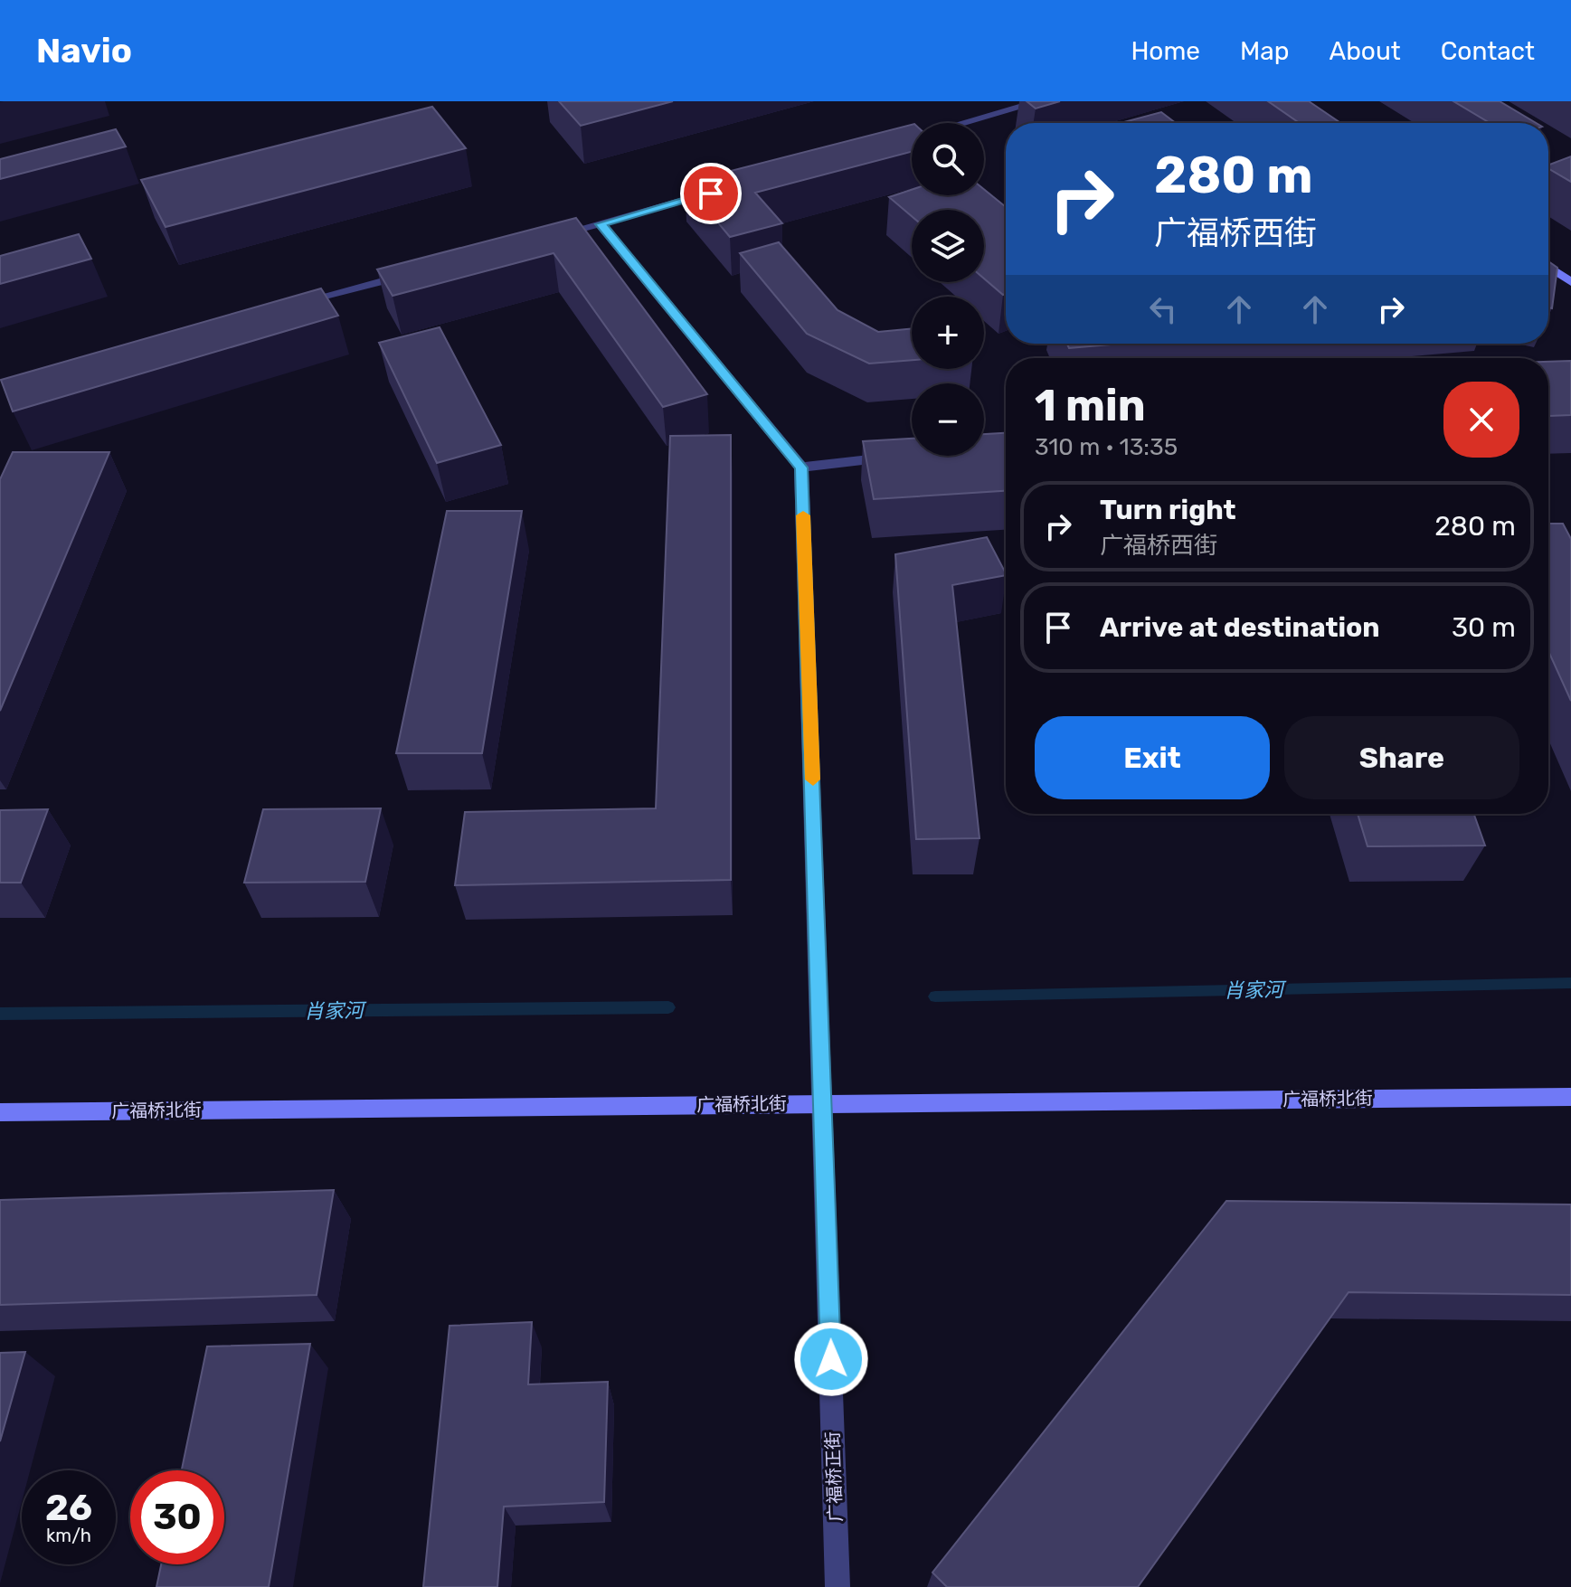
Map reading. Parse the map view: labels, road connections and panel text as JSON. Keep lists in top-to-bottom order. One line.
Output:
{"streets":{"main road":["广福桥北街"],"street":["广福桥正街"]},"crossings":[["广福桥北街","广福桥正街"]],"water":["肖家河"],"page":{"header":"Navio","nav":["Home","Map","About","Contact"],"map_buttons":["+","−"],"turn":["280 m","广福桥西街"],"heading":["1 min","310 m · 13:35"],"list":[{"name":"Turn right","note":"广福桥西街","value":"280 m"},{"name":"Arrive at destination","value":"30 m"}],"buttons":["Exit","Share"],"speed":"26 km/h","limit":"30"}}
